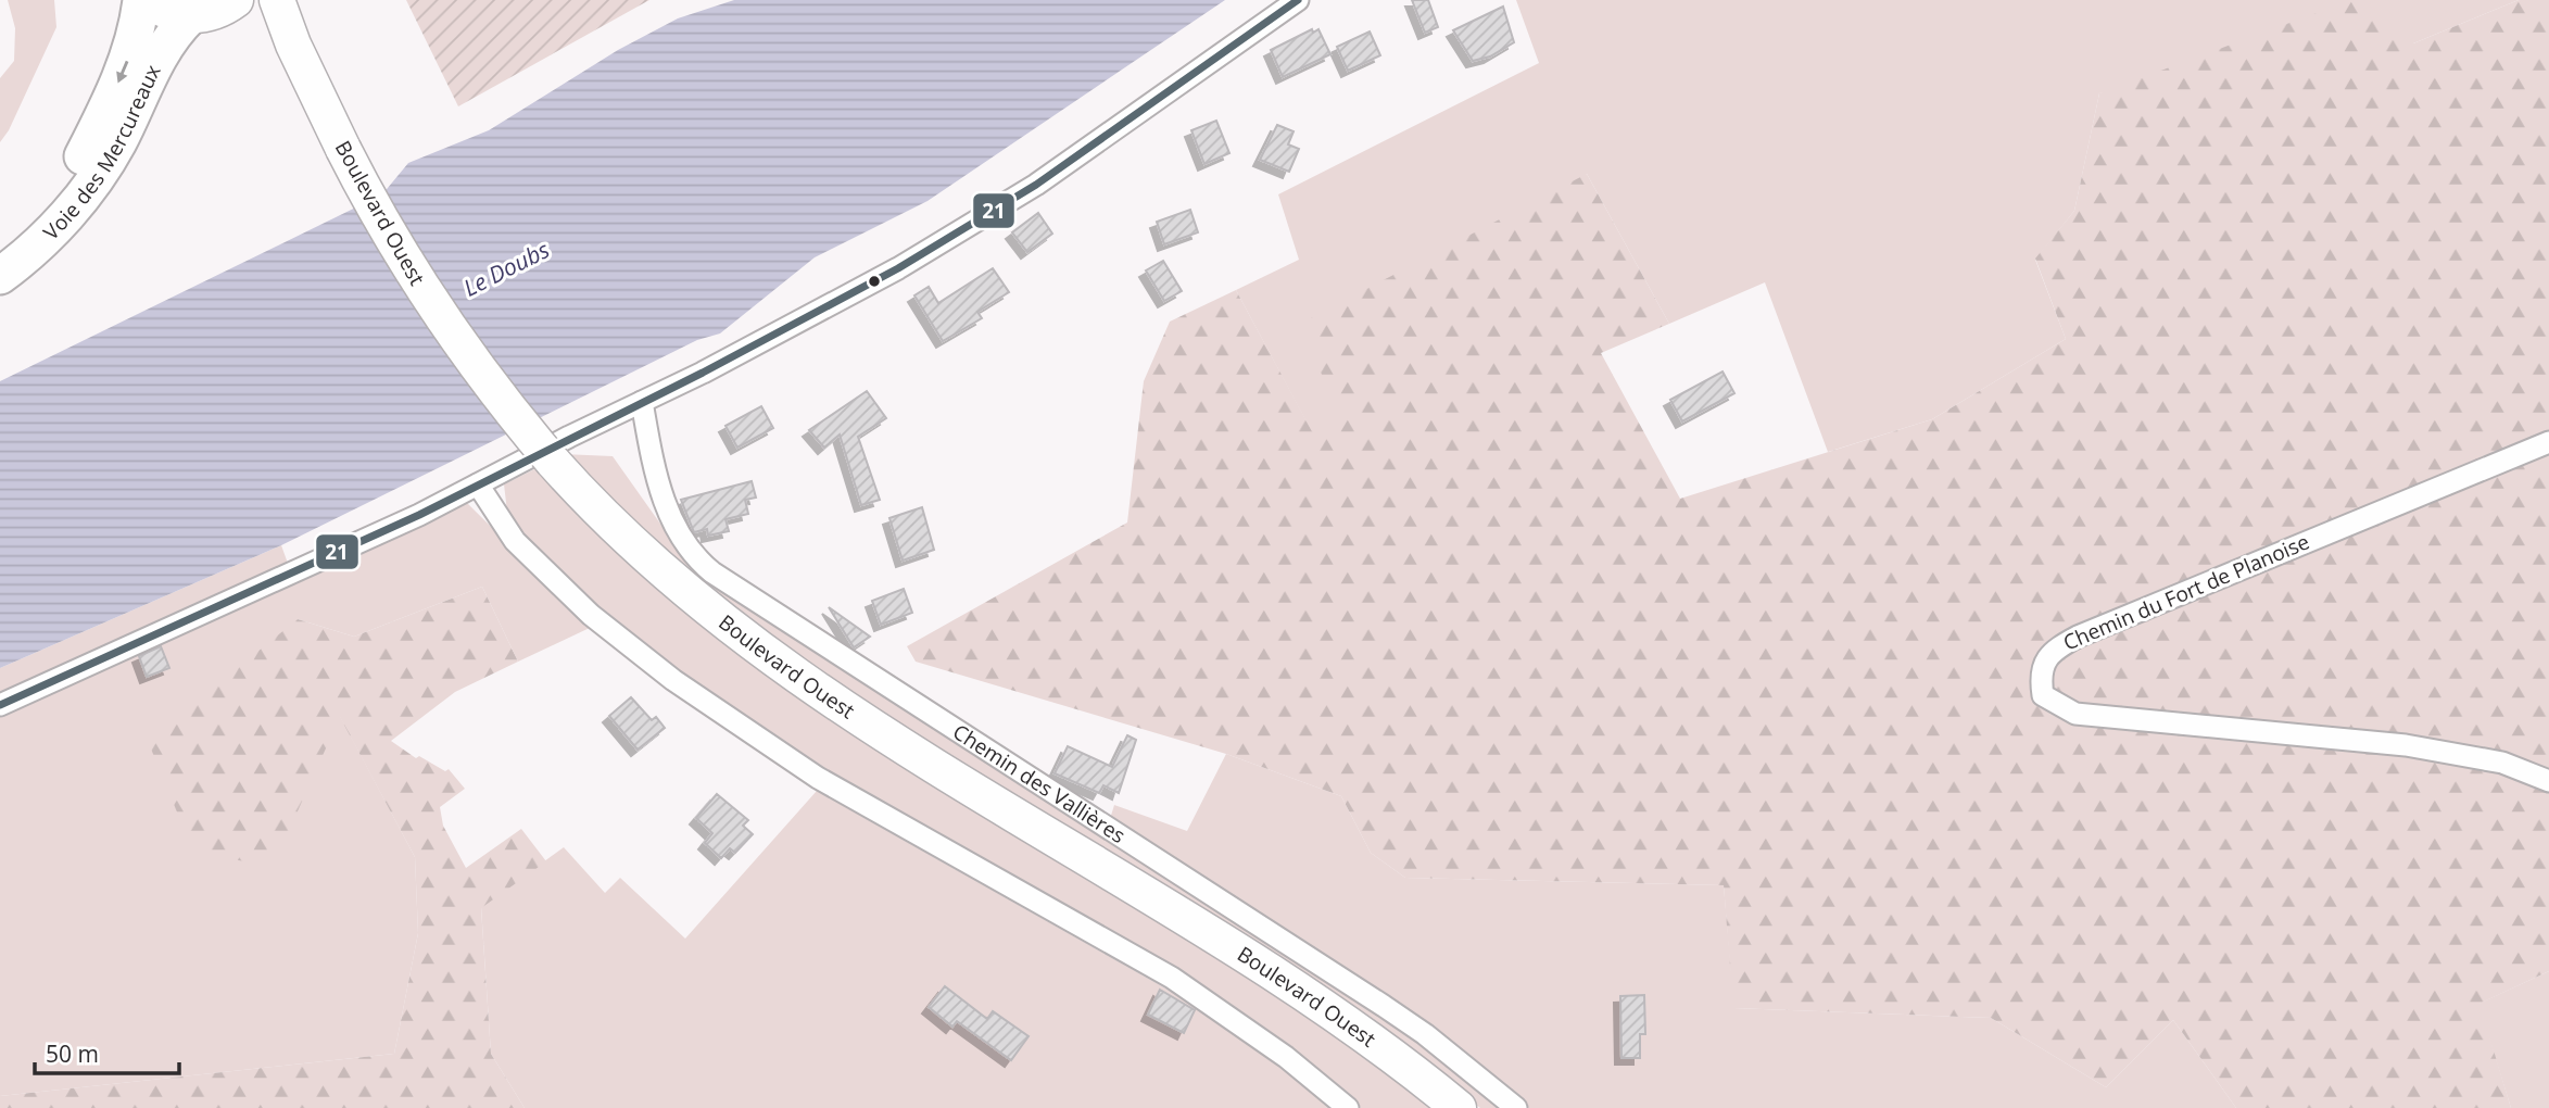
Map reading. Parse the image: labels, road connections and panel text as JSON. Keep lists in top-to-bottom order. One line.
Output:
{"streets":{"highway":["Voie des Mercureaux"],"main road":["Boulevard Ouest"],"street":["Chemin du Fort de Planoise","Chemin des Vallières"]},"water":["Le Doubs"],"lines":["transit line 21"],"scale_bar":"50 m"}
